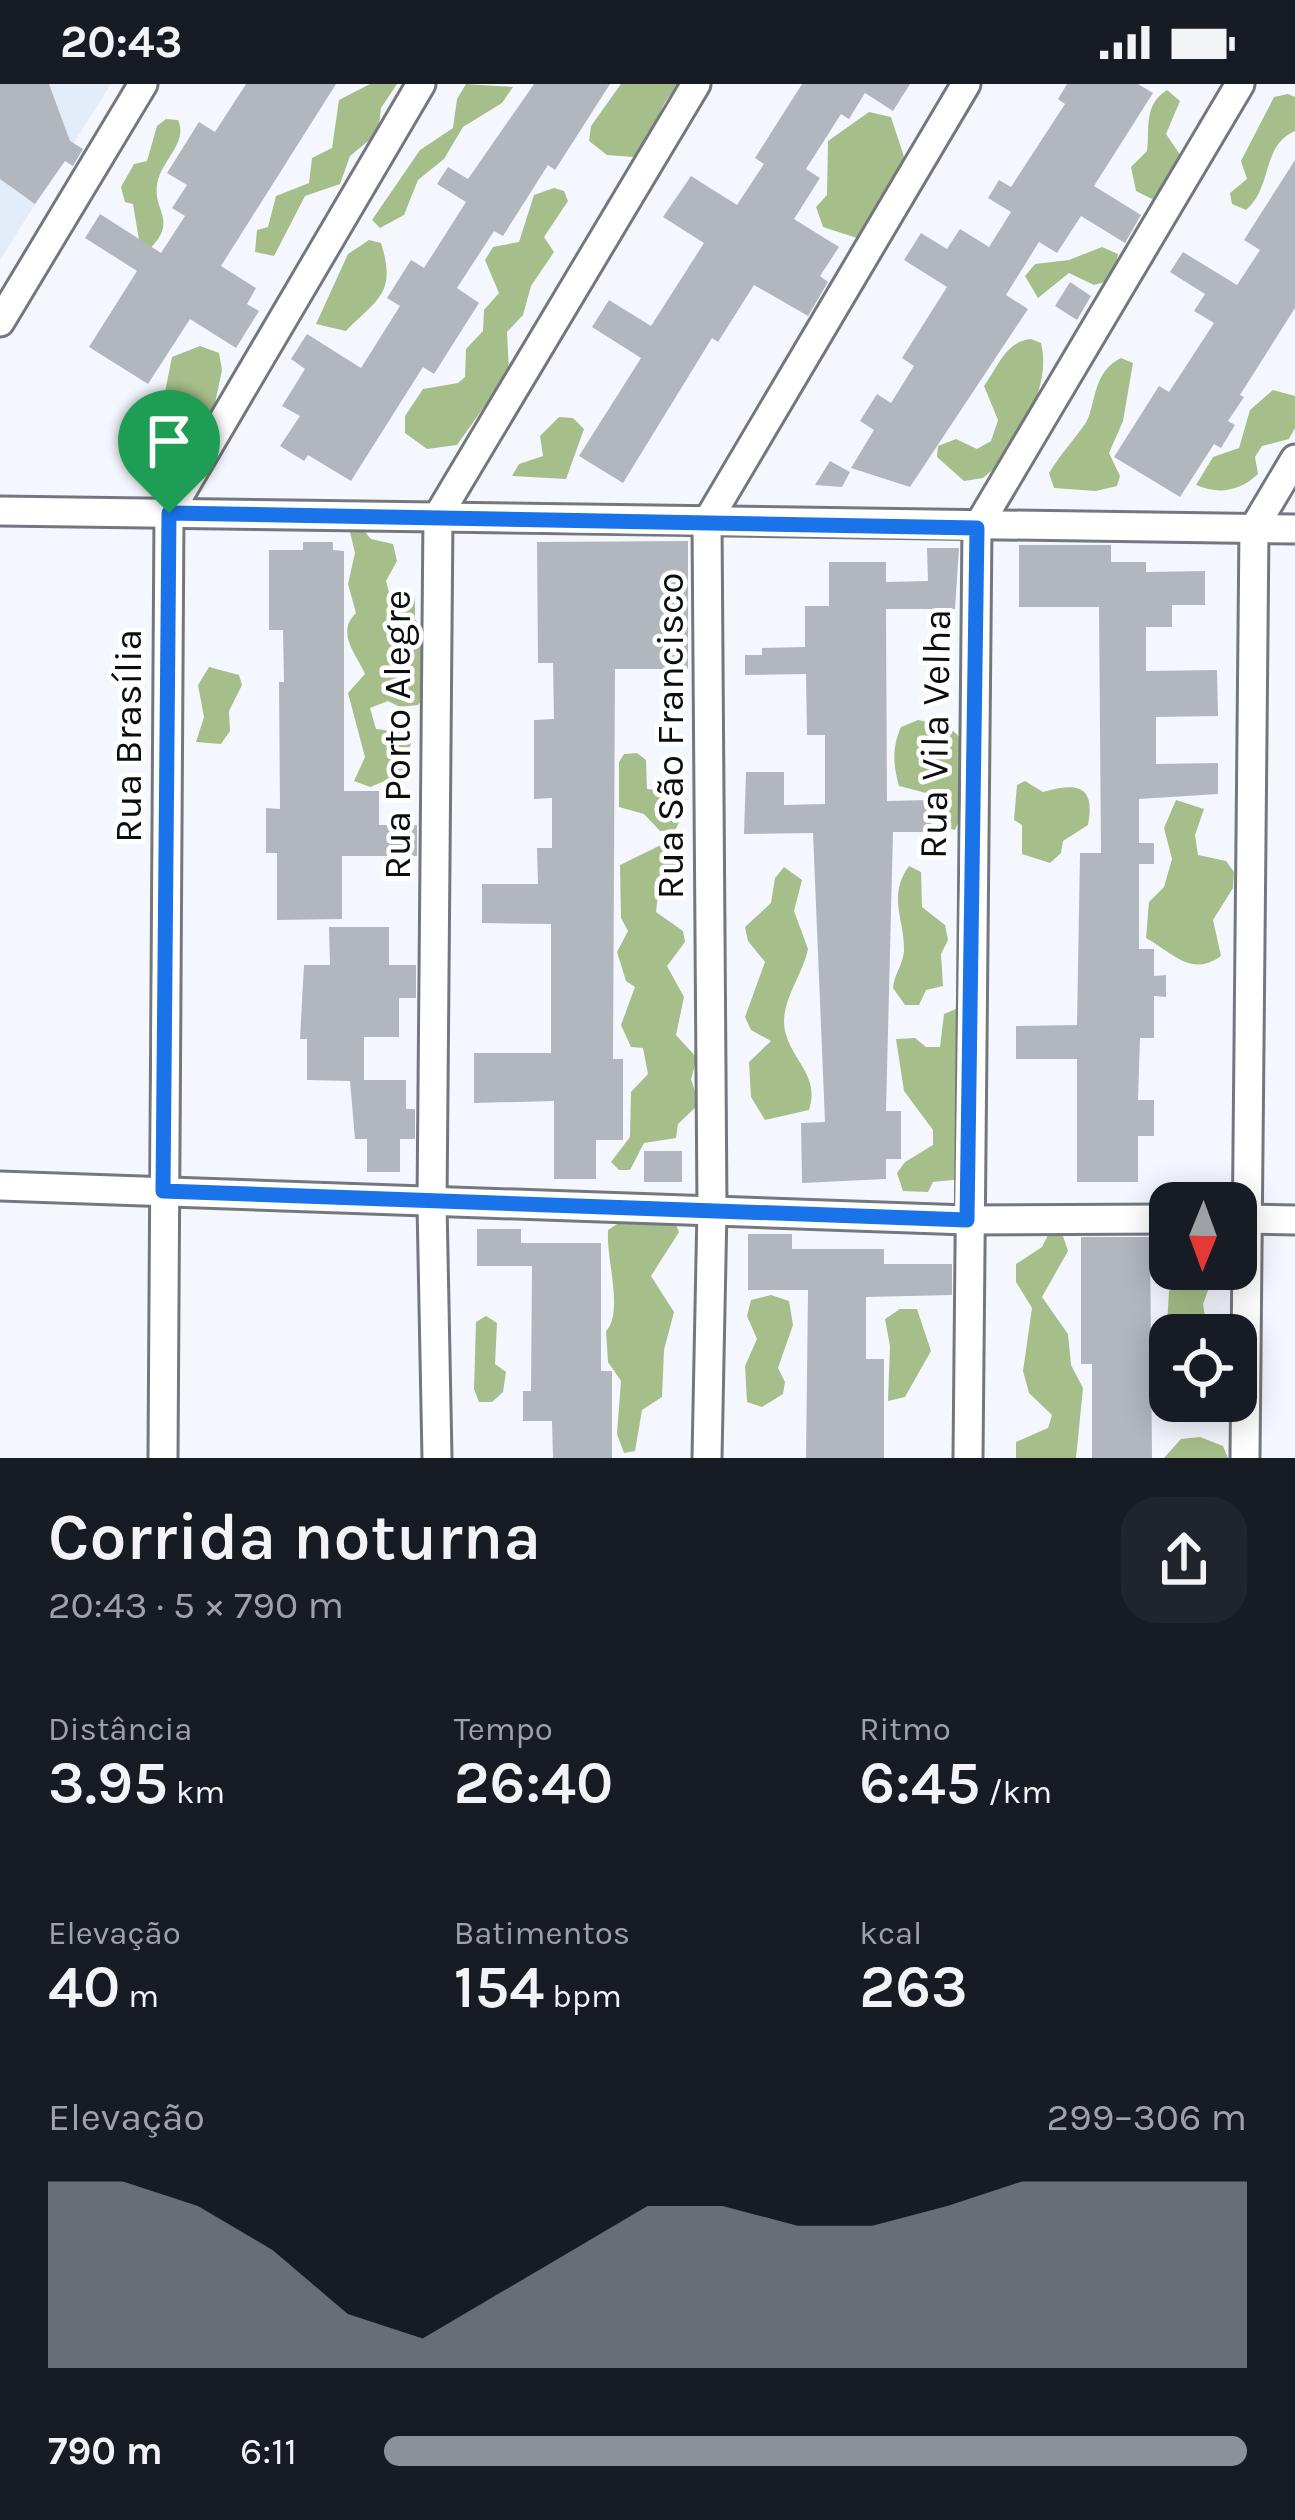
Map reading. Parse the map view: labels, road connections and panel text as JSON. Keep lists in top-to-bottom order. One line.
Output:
{"streets":{"street":["Rua Vila Velha","Rua Porto Alegre","Rua Brasília","Rua São Francisco"]},"north":"bottom","page":{"status":"20:43","heading":["Corrida noturna","20:43 · 5 × 790 m"],"stats":[["Distância","3.95 km"],["Tempo","26:40"],["Ritmo","6:45 /km"],["Elevação","40 m"],["Batimentos","154 bpm"],["kcal","263"]],"chart":["Elevação","299–306 m"],"list":[{"name":"790 m","note":"6:11"}]}}
